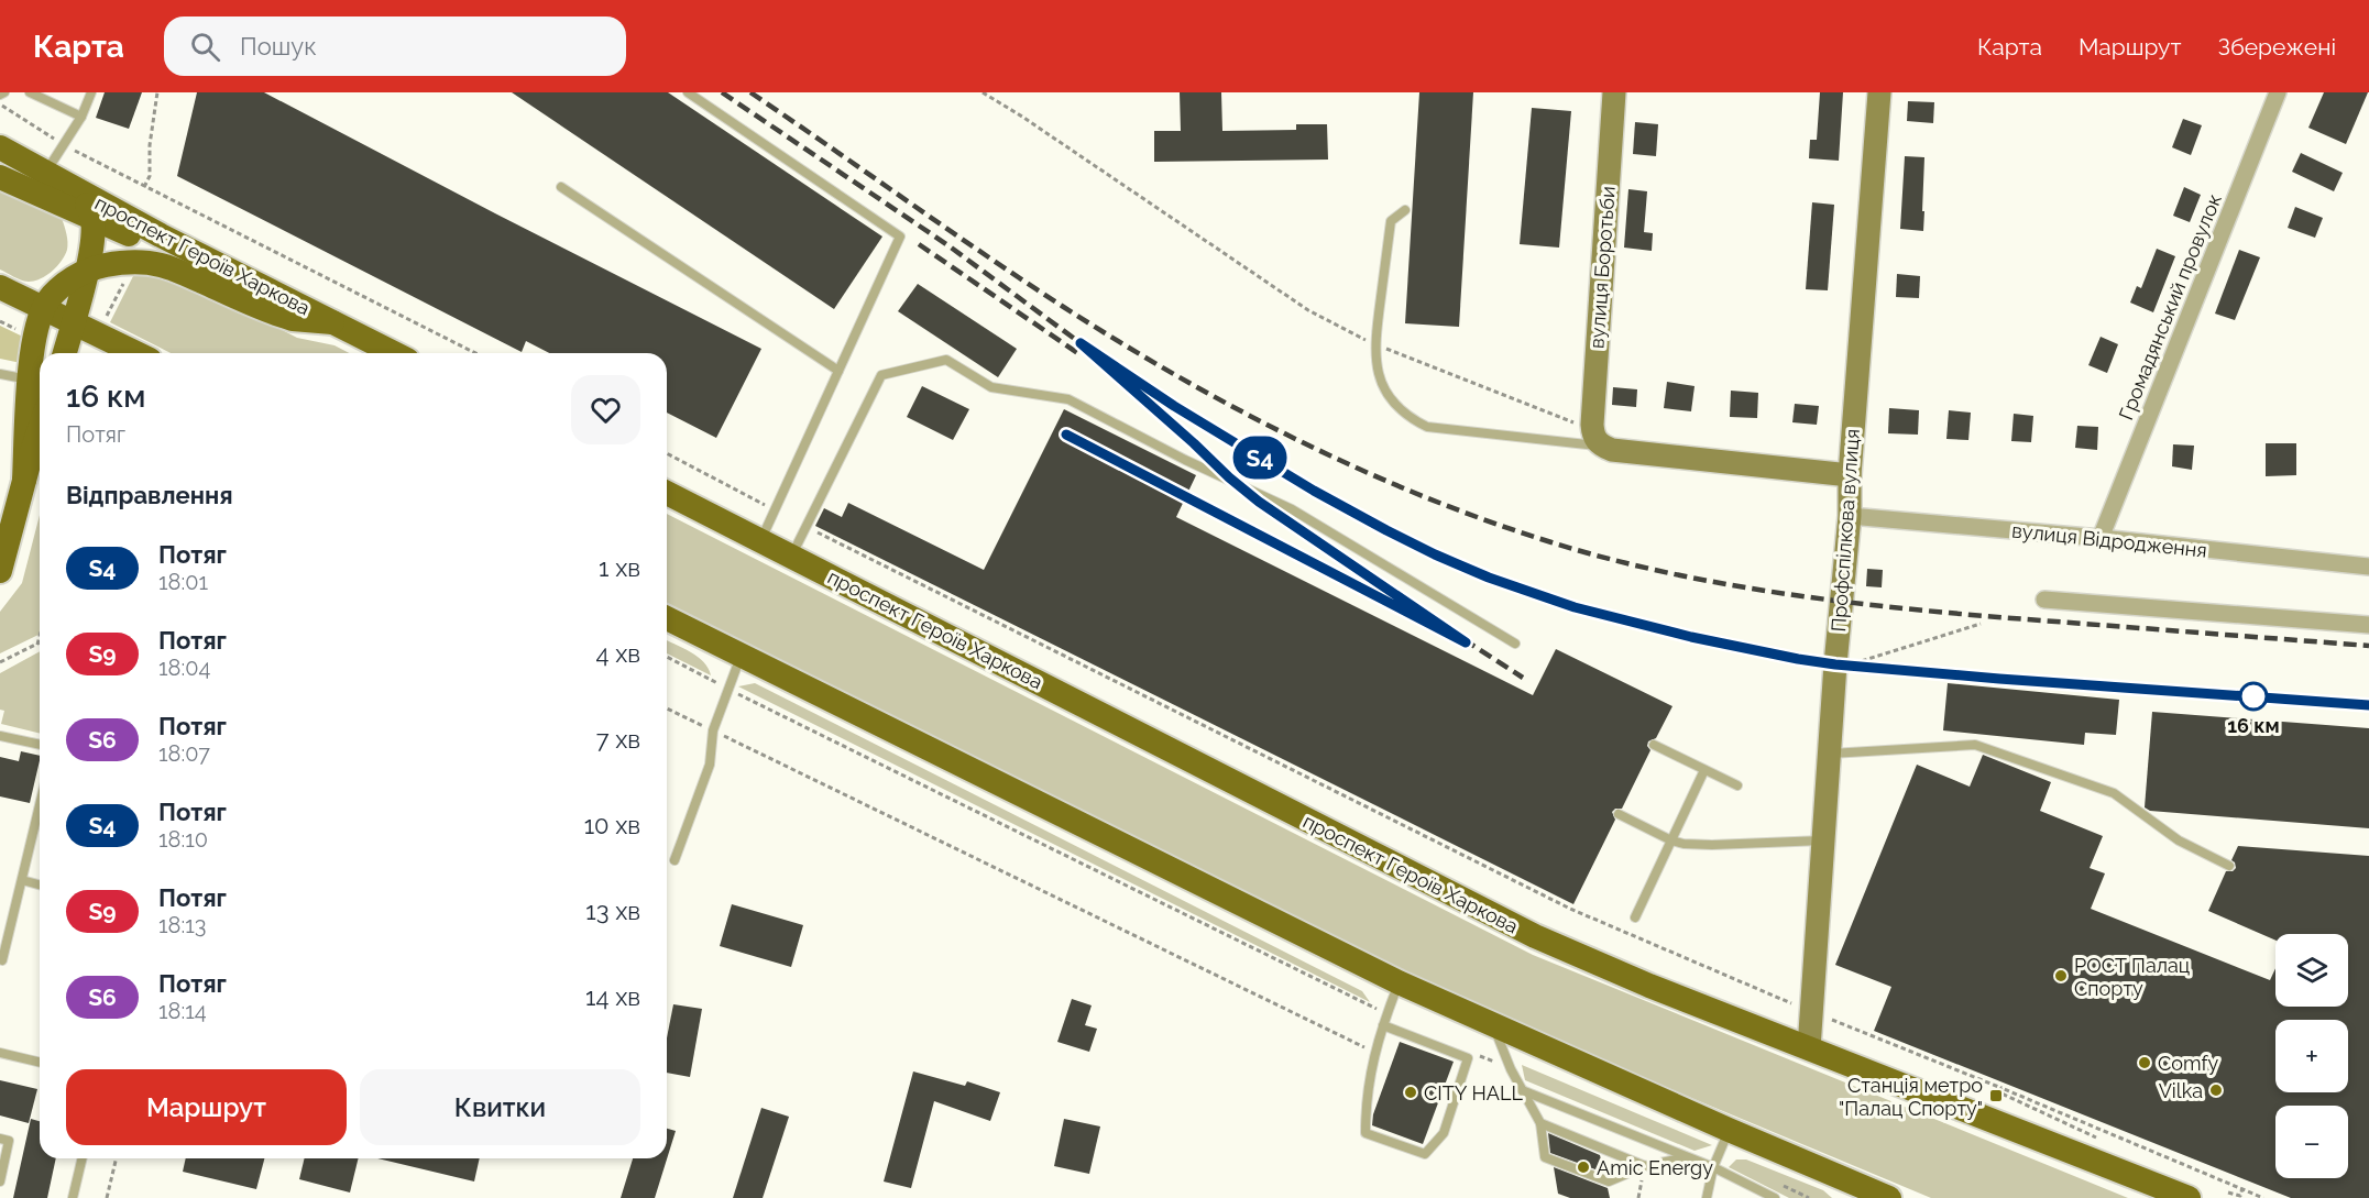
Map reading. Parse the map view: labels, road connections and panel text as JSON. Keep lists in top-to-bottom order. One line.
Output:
{"streets":{"main road":["проспект Героїв Харкова"],"street":["вулиця Боротьби","Громадянський провулок","Профспілкова вулиця","вулиця Відродження"]},"crossings":[["проспект Героїв Харкова","Профспілкова вулиця"],["Громадянський провулок","вулиця Відродження"],["Профспілкова вулиця","вулиця Відродження"]],"places":{"other":["16 км","РОСТ Палац Спорту","Comfy","Vilka","CITY HALL","Amic Energy"],"transit":["Станція метро \"Палац Спорту\""]},"page":{"header":"Карта","search":"Пошук","nav":["Карта","Маршрут","Збережені"],"on_map":"S4","heading":[["16 км","Потяг"],"Відправлення"],"list":[{"mark":"S4","name":"Потяг","note":"18:01","value":"1 хв"},{"mark":"S9","name":"Потяг","note":"18:04","value":"4 хв"},{"mark":"S6","name":"Потяг","note":"18:07","value":"7 хв"},{"mark":"S4","name":"Потяг","note":"18:10","value":"10 хв"},{"mark":"S9","name":"Потяг","note":"18:13","value":"13 хв"},{"mark":"S6","name":"Потяг","note":"18:14","value":"14 хв"}],"map_buttons":["+","−"],"buttons":["Маршрут","Квитки"]}}
